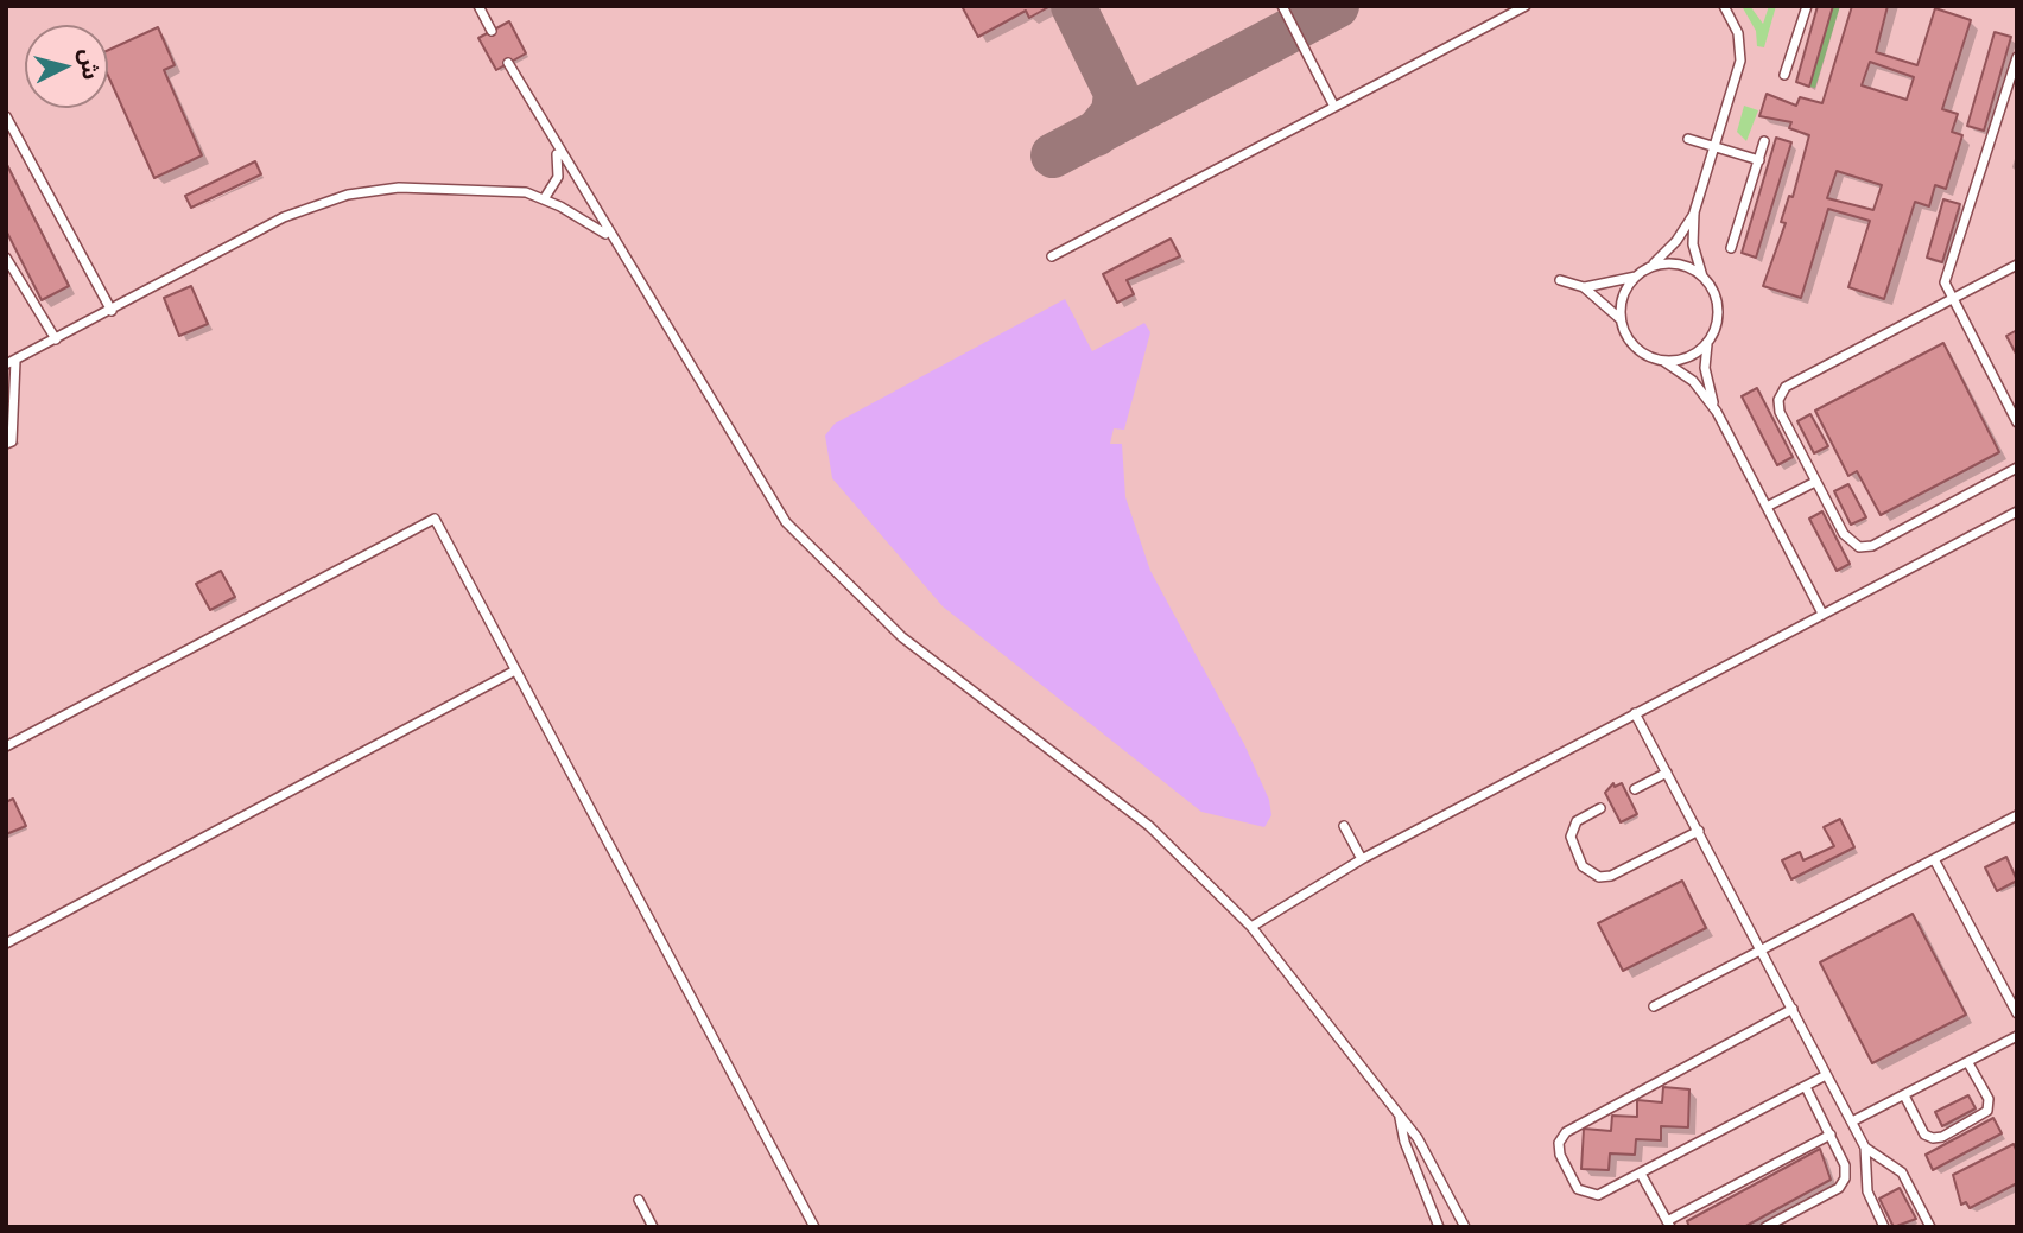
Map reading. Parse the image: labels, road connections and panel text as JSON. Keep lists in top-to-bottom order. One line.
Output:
{"north":"right"}
